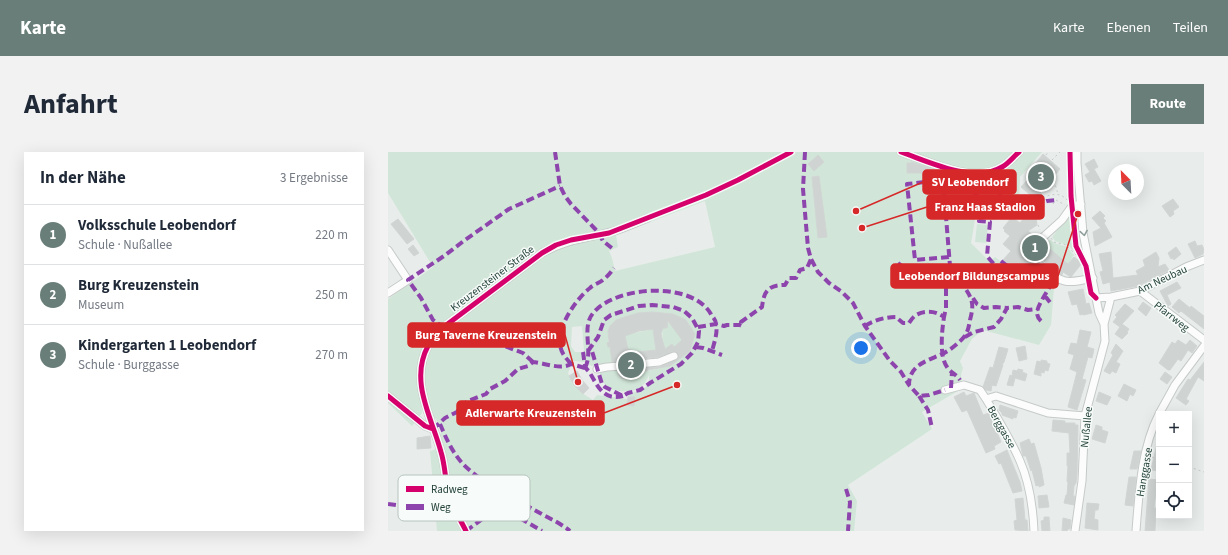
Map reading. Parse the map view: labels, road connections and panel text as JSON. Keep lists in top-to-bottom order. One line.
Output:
{"streets":{"street":["Kreuzensteiner Straße","Am Neubau","Pfarrweg","Berggasse","Nußallee","Hanggasse"]},"crossings":[["Am Neubau","Pfarrweg"],["Am Neubau","Nußallee"],["Berggasse","Nußallee"]],"places":["SV Leobendorf","Leobendorf Bildungscampus","Franz Haas Stadion","Burg Taverne Kreuzenstein","Adlerwarte Kreuzenstein"],"legend":["Radweg","Weg"],"north":"top left","page":{"header":"Karte","nav":["Karte","Ebenen","Teilen"],"title":"Anfahrt","buttons":"Route","heading":["In der Nähe","3 Ergebnisse"],"pins":["3","1","2"],"list":[{"mark":"1","name":"Volksschule Leobendorf","note":"Schule · Nußallee","value":"220 m"},{"mark":"2","name":"Burg Kreuzenstein","note":"Museum","value":"250 m"},{"mark":"3","name":"Kindergarten 1 Leobendorf","note":"Schule · Burggasse","value":"270 m"}],"map_buttons":["+","−"]}}
